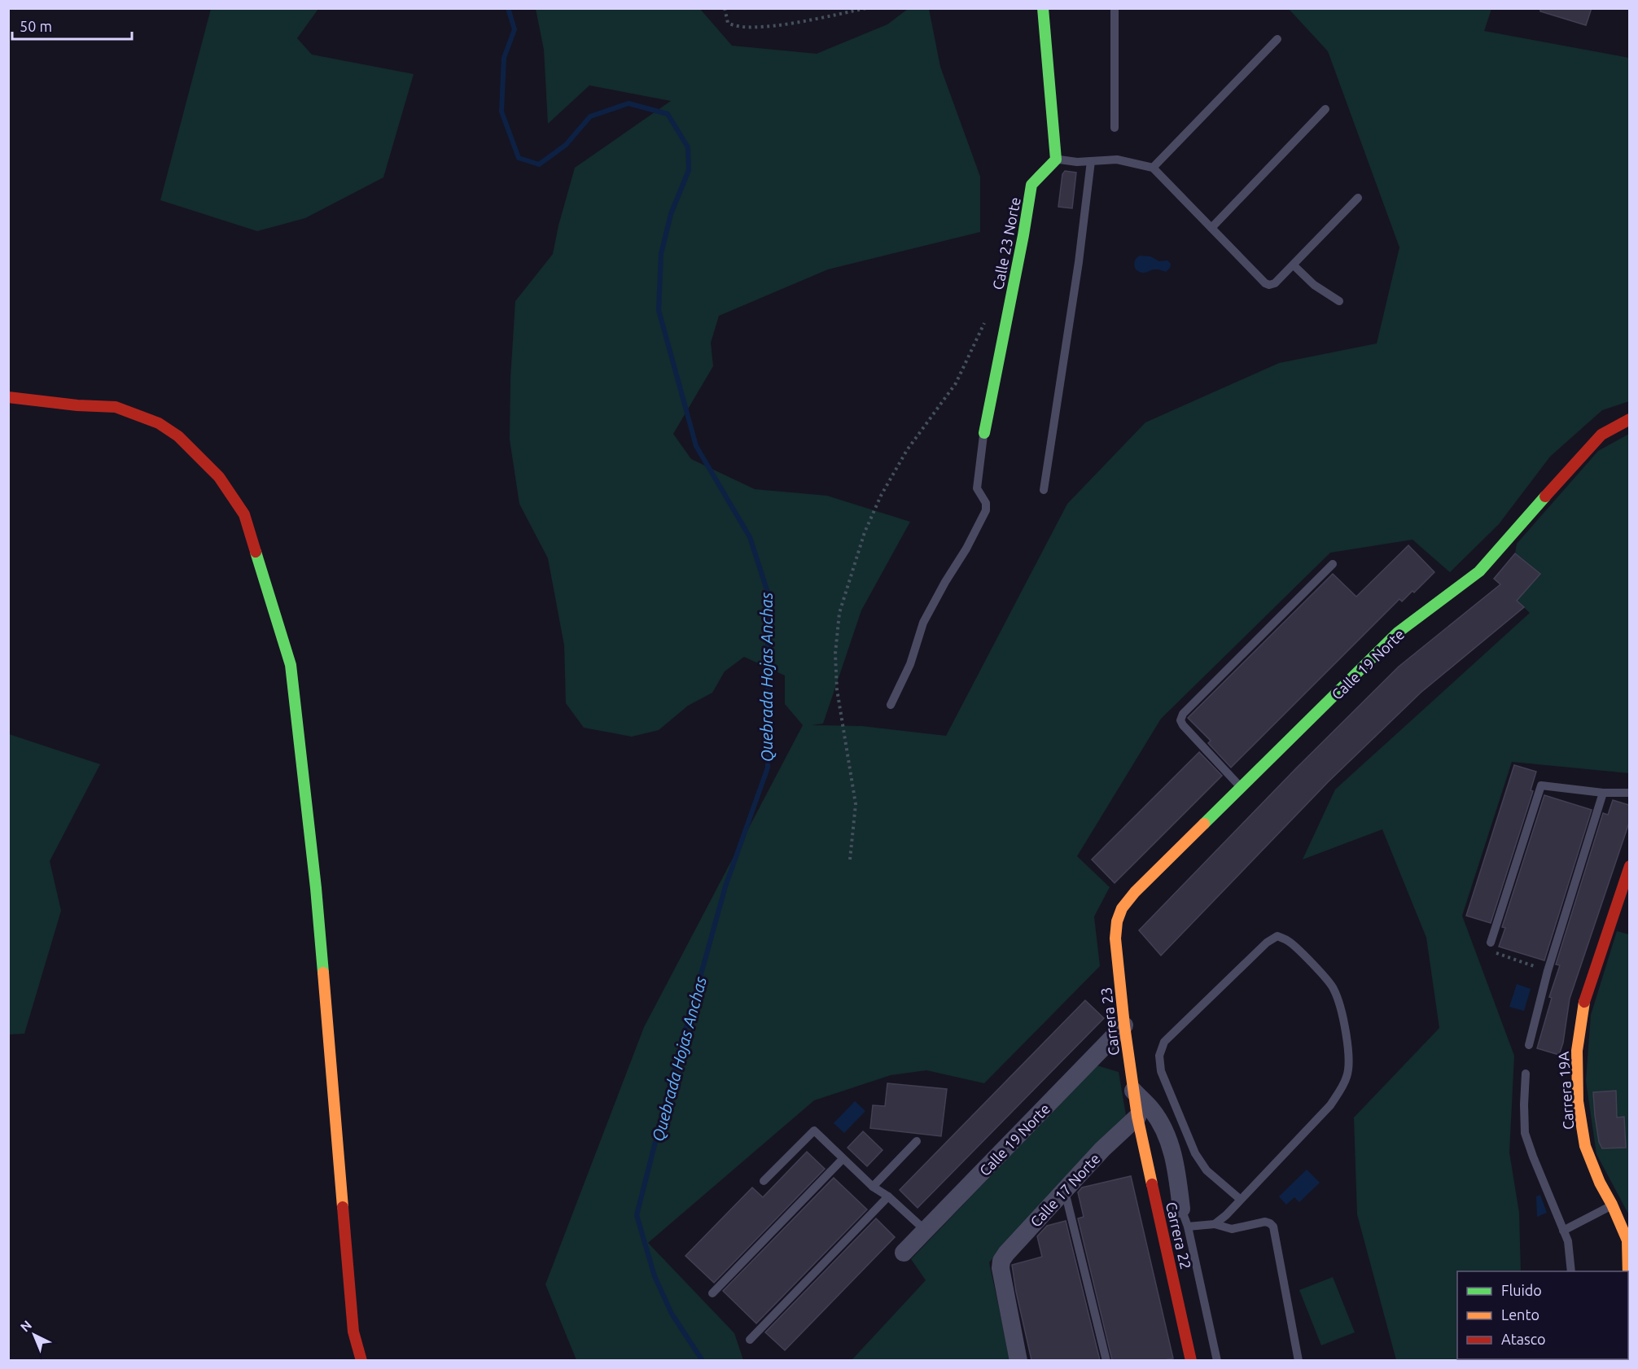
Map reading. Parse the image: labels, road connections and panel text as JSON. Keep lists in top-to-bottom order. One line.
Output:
{"streets":{"street":["Calle 23 Norte","Calle 19 Norte","Carrera 23","Carrera 19A","Calle 17 Norte","Carrera 22"]},"crossings":[["Calle 19 Norte","Carrera 23"],["Carrera 23","Calle 17 Norte"],["Carrera 23","Carrera 22"],["Calle 17 Norte","Carrera 22"]],"water":["Quebrada Hojas Anchas"],"legend":["Fluido","Lento","Atasco"],"scale_bar":"50 m","north":"top left"}
